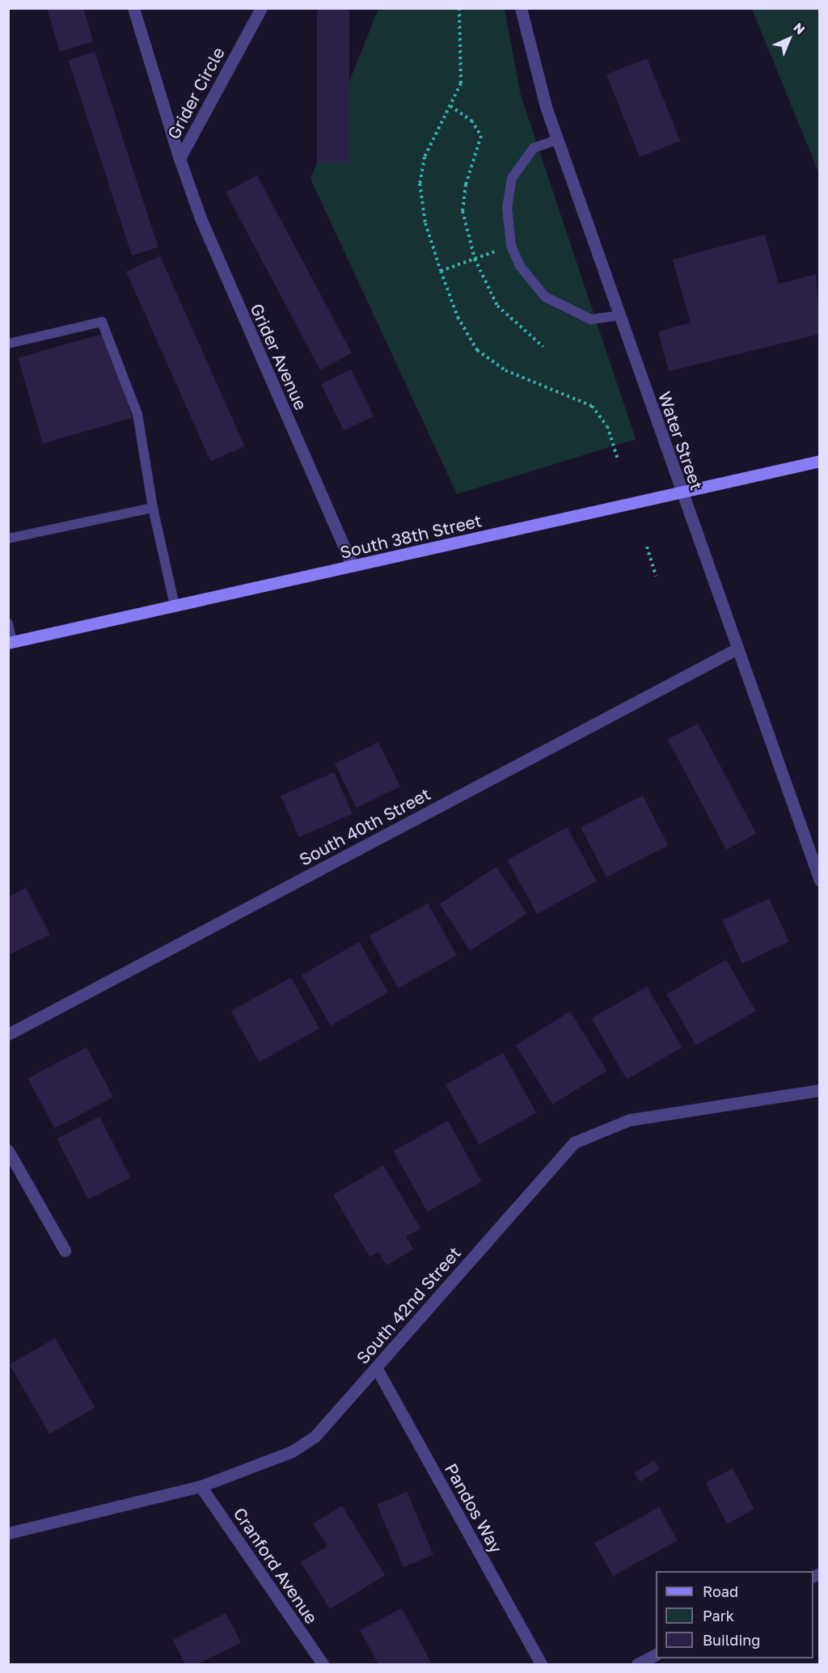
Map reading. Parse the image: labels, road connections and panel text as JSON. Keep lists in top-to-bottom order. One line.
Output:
{"streets":{"main road":["South 38th Street"],"street":["Grider Circle","Grider Avenue","Water Street","South 40th Street","South 42nd Street","Pandos Way","Cranford Avenue"]},"crossings":[["Grider Circle","Grider Avenue"],["Grider Avenue","South 38th Street"],["Water Street","South 38th Street"],["Water Street","South 40th Street"],["South 42nd Street","Pandos Way"],["South 42nd Street","Cranford Avenue"]],"legend":["Road","Park","Building"],"north":"top right"}
